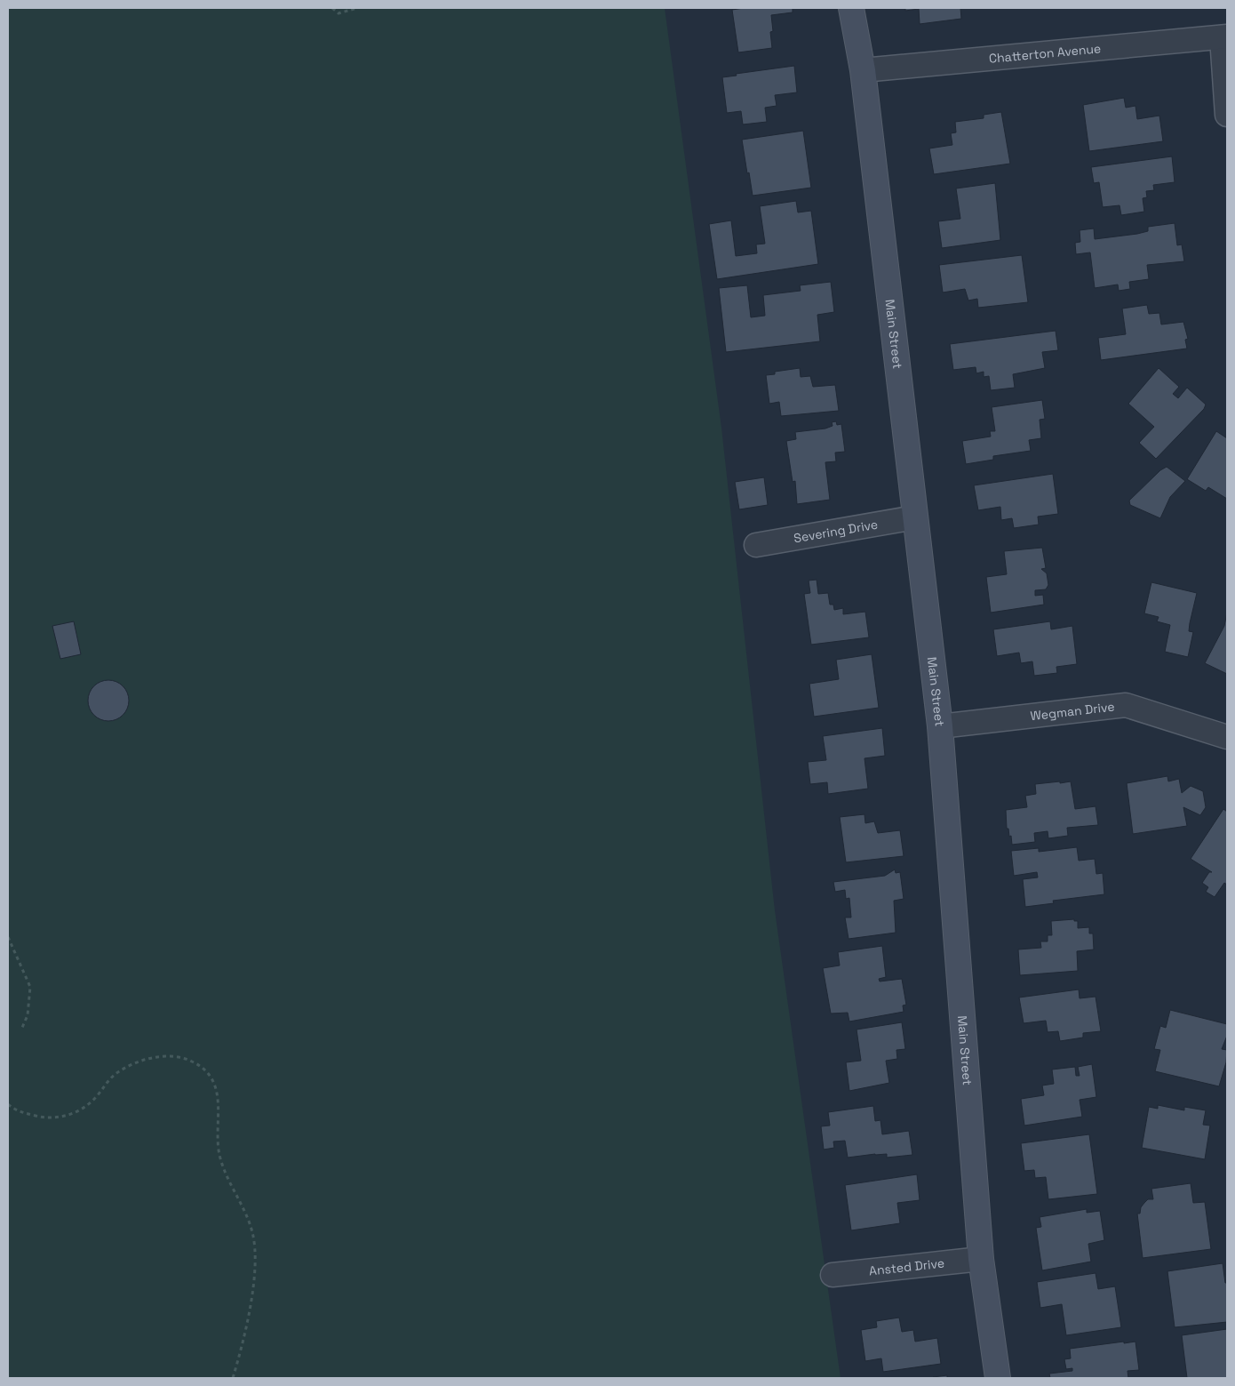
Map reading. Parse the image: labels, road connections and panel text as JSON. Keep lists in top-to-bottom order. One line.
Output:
{"streets":{"street":["Chatterton Avenue","Main Street","Severing Drive","Wegman Drive","Ansted Drive"]},"crossings":[["Chatterton Avenue","Main Street"],["Main Street","Severing Drive"],["Main Street","Wegman Drive"],["Main Street","Ansted Drive"]]}
